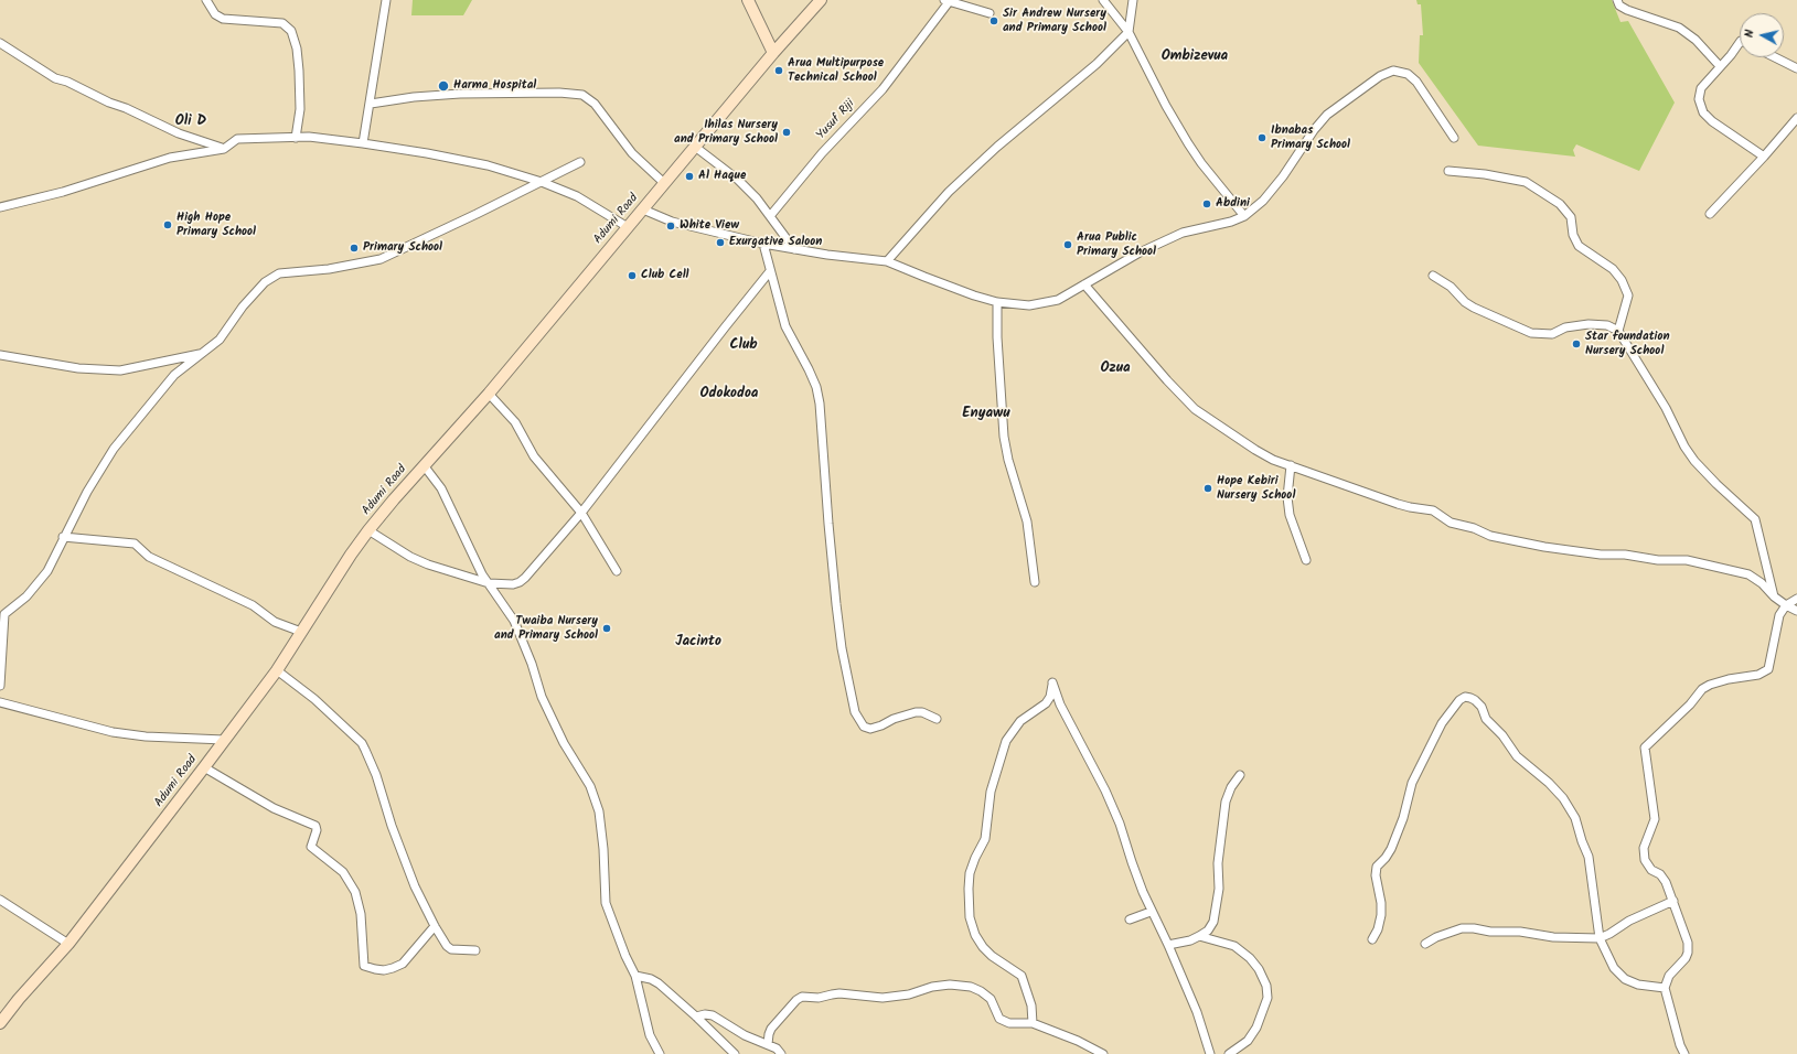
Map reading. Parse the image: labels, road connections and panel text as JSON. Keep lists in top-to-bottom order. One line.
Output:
{"streets":{"main road":["Adumi Road"],"street":["Yusuf Riji"]},"districts":["Ombizevua","Oli D","Club","Ozua","Odokodoa","Enyawu","Jacinto"],"places":["Sir Andrew Nursery and Primary School","Arua Multipurpose Technical School","Harma Hospital","Ihilas Nursery and Primary School","Ibnabas Primary School","Al Haque","Abdini","High Hope Primary School","White View","Exurgative Saloon","Arua Public Primary School","Primary School","Club Cell","Star foundation Nursery School","Hope Kebiri Nursery School","Twaiba Nursery and Primary School"],"north":"left"}
